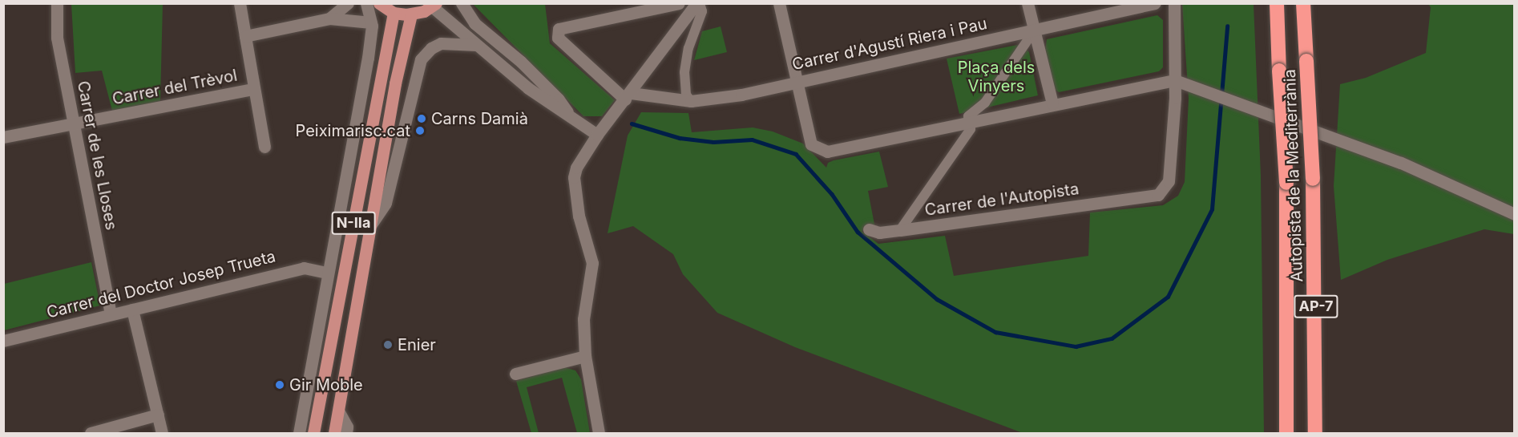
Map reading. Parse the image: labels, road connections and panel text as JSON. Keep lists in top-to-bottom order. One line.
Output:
{"streets":{"highway":["Autopista de la Mediterrània","AP-7"],"main road":["N-IIa"],"street":["Carrer d'Agustí Riera i Pau","Carrer del Trèvol","Carrer de les Lloses","Carrer de l'Autopista","Carrer del Doctor Josep Trueta"]},"crossings":[["Carrer del Trèvol","Carrer de les Lloses"],["Carrer de les Lloses","Carrer del Doctor Josep Trueta"]],"parks":["Plaça dels Vinyers"],"places":["Carns Damià","Peiximarisc.cat","Enier","Gir Moble"]}
